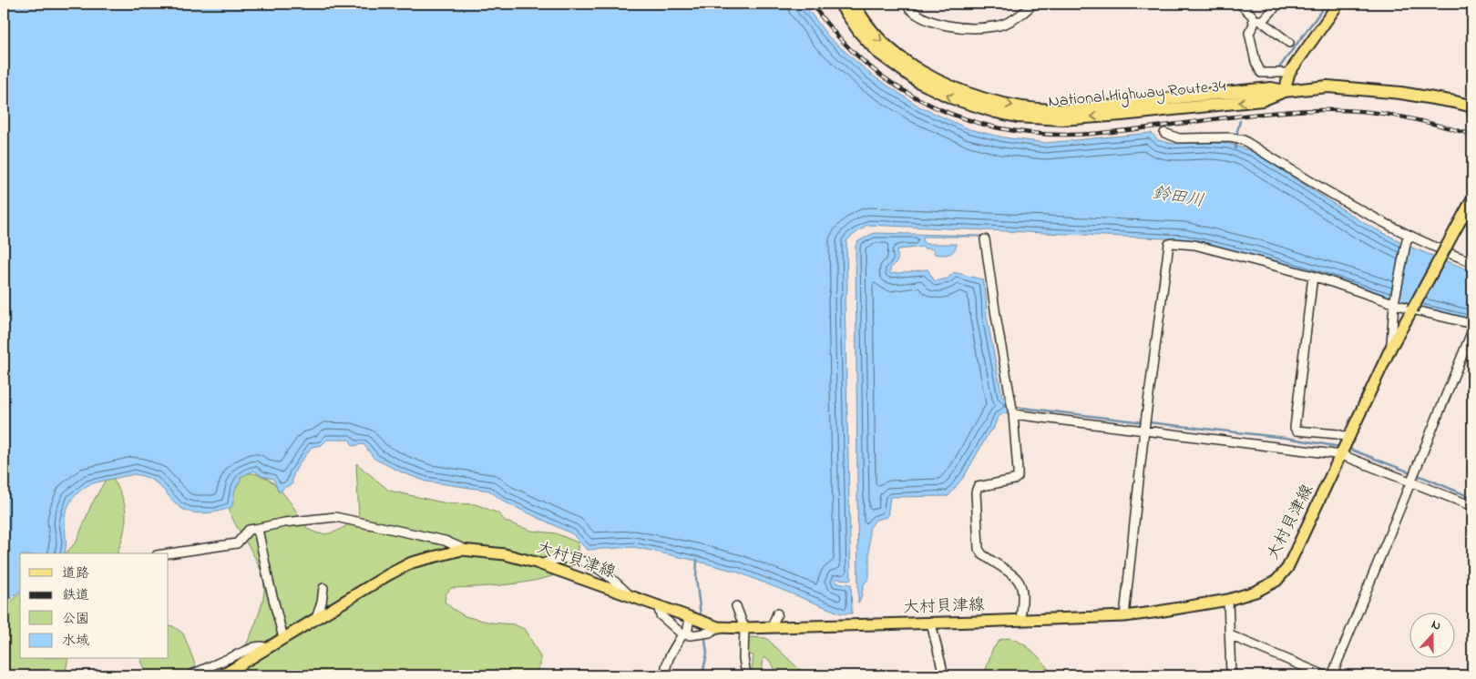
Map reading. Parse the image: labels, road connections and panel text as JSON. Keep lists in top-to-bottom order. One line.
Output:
{"streets":{"highway":["National Highway Route 34"],"main road":["大村貝津線"]},"water":["鈴田川"],"legend":["道路","鉄道","公園","水域"],"north":"top"}
